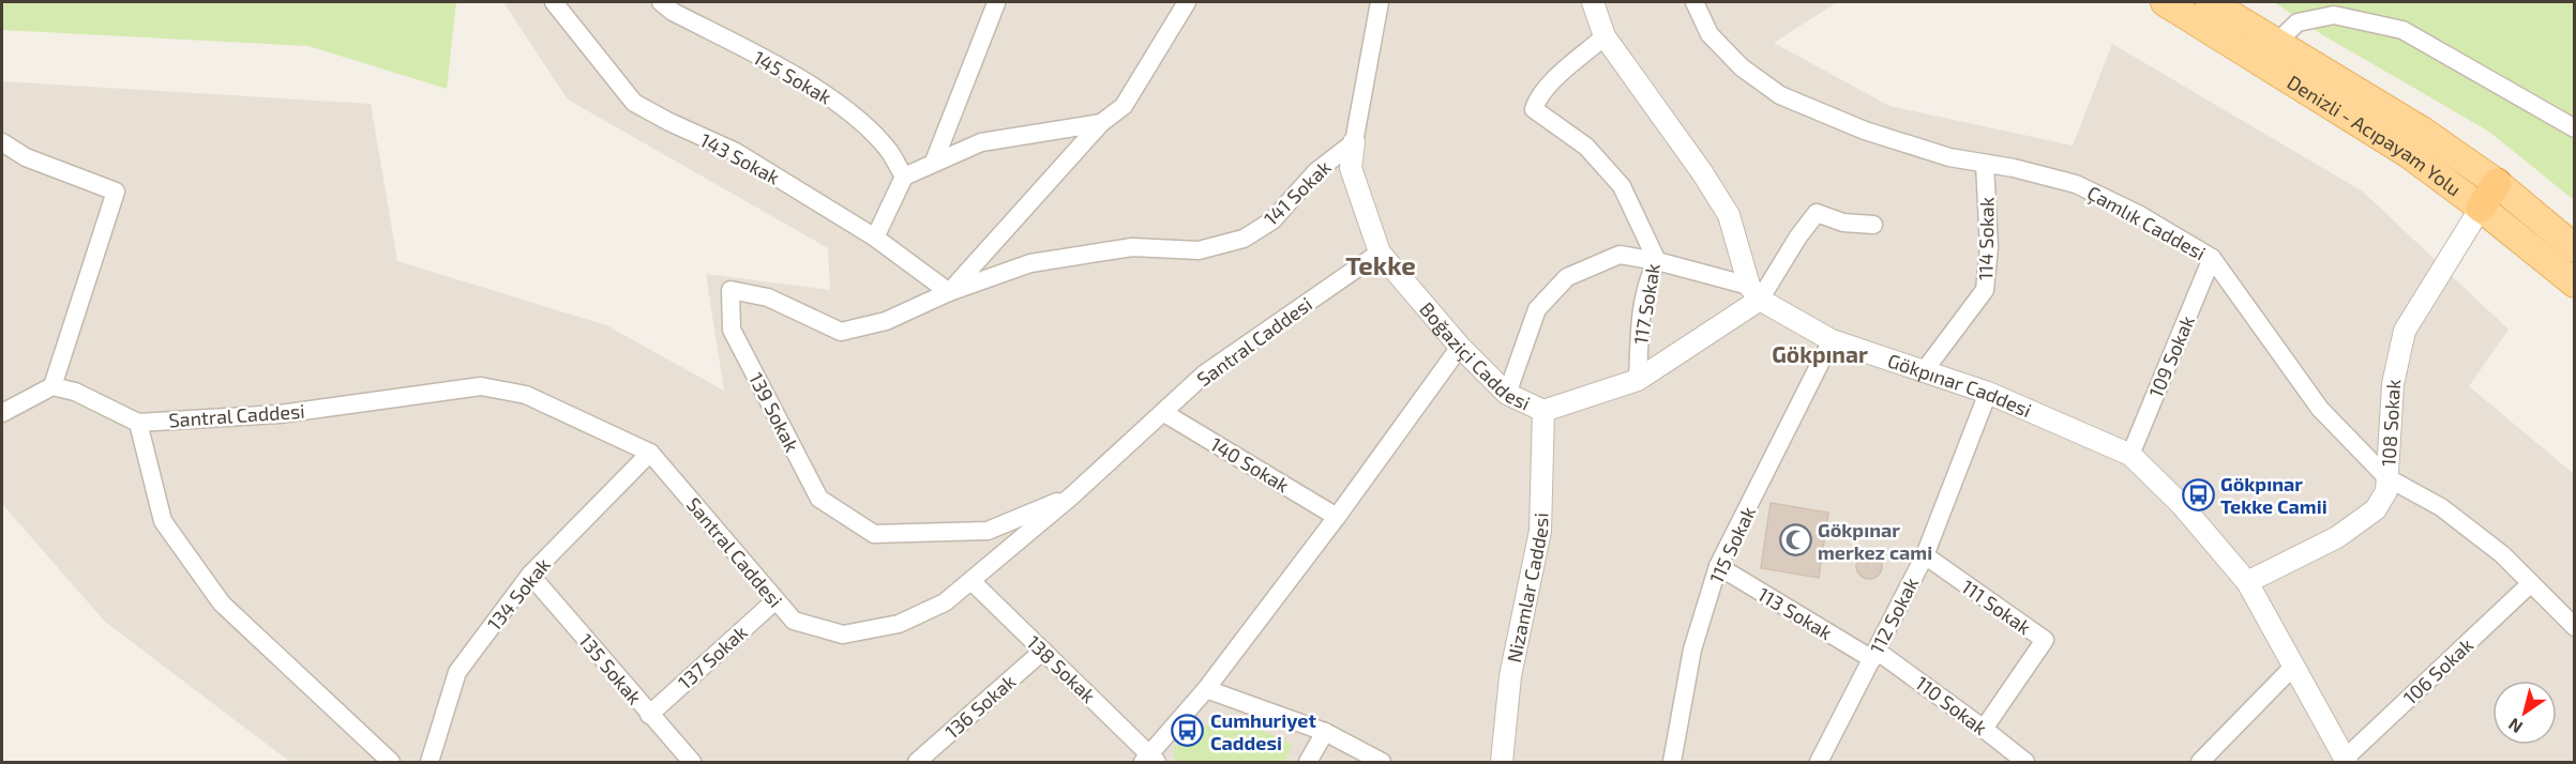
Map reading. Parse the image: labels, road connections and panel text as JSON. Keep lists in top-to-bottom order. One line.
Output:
{"streets":{"main road":["Denizli - Acıpayam Yolu"],"street":["145 Sokak","143 Sokak","141 Sokak","Çamlık Caddesi","114 Sokak","117 Sokak","Santral Caddesi","Boğaziçi Caddesi","109 Sokak","Gökpınar Caddesi","139 Sokak","108 Sokak","140 Sokak","115 Sokak","Nizamlar Caddesi","134 Sokak","111 Sokak","113 Sokak","112 Sokak","137 Sokak","135 Sokak","138 Sokak","106 Sokak","110 Sokak","136 Sokak"]},"crossings":[["Denizli - Acıpayam Yolu","108 Sokak"],["143 Sokak","141 Sokak"],["143 Sokak","139 Sokak"],["141 Sokak","Boğaziçi Caddesi"],["141 Sokak","139 Sokak"],["Çamlık Caddesi","114 Sokak"],["Çamlık Caddesi","109 Sokak"],["Çamlık Caddesi","108 Sokak"],["Çamlık Caddesi","106 Sokak"],["114 Sokak","Gökpınar Caddesi"],["117 Sokak","Boğaziçi Caddesi"],["Santral Caddesi","Boğaziçi Caddesi"],["Santral Caddesi","139 Sokak"],["Santral Caddesi","140 Sokak"],["Santral Caddesi","134 Sokak"],["Santral Caddesi","137 Sokak"],["Santral Caddesi","138 Sokak"],["Boğaziçi Caddesi","Gökpınar Caddesi"],["Boğaziçi Caddesi","Nizamlar Caddesi"],["109 Sokak","Gökpınar Caddesi"],["Gökpınar Caddesi","108 Sokak"],["Gökpınar Caddesi","115 Sokak"],["Gökpınar Caddesi","112 Sokak"],["Gökpınar Caddesi","106 Sokak"],["115 Sokak","113 Sokak"],["134 Sokak","135 Sokak"],["111 Sokak","112 Sokak"],["111 Sokak","110 Sokak"],["113 Sokak","112 Sokak"],["113 Sokak","110 Sokak"],["112 Sokak","110 Sokak"],["137 Sokak","135 Sokak"],["138 Sokak","136 Sokak"]],"districts":["Tekke","Gökpınar"],"places":{"bus stop":["Gökpınar Tekke Camii","Cumhuriyet Caddesi"],"mosque":["Gökpınar merkez cami"]},"north":"bottom left"}
